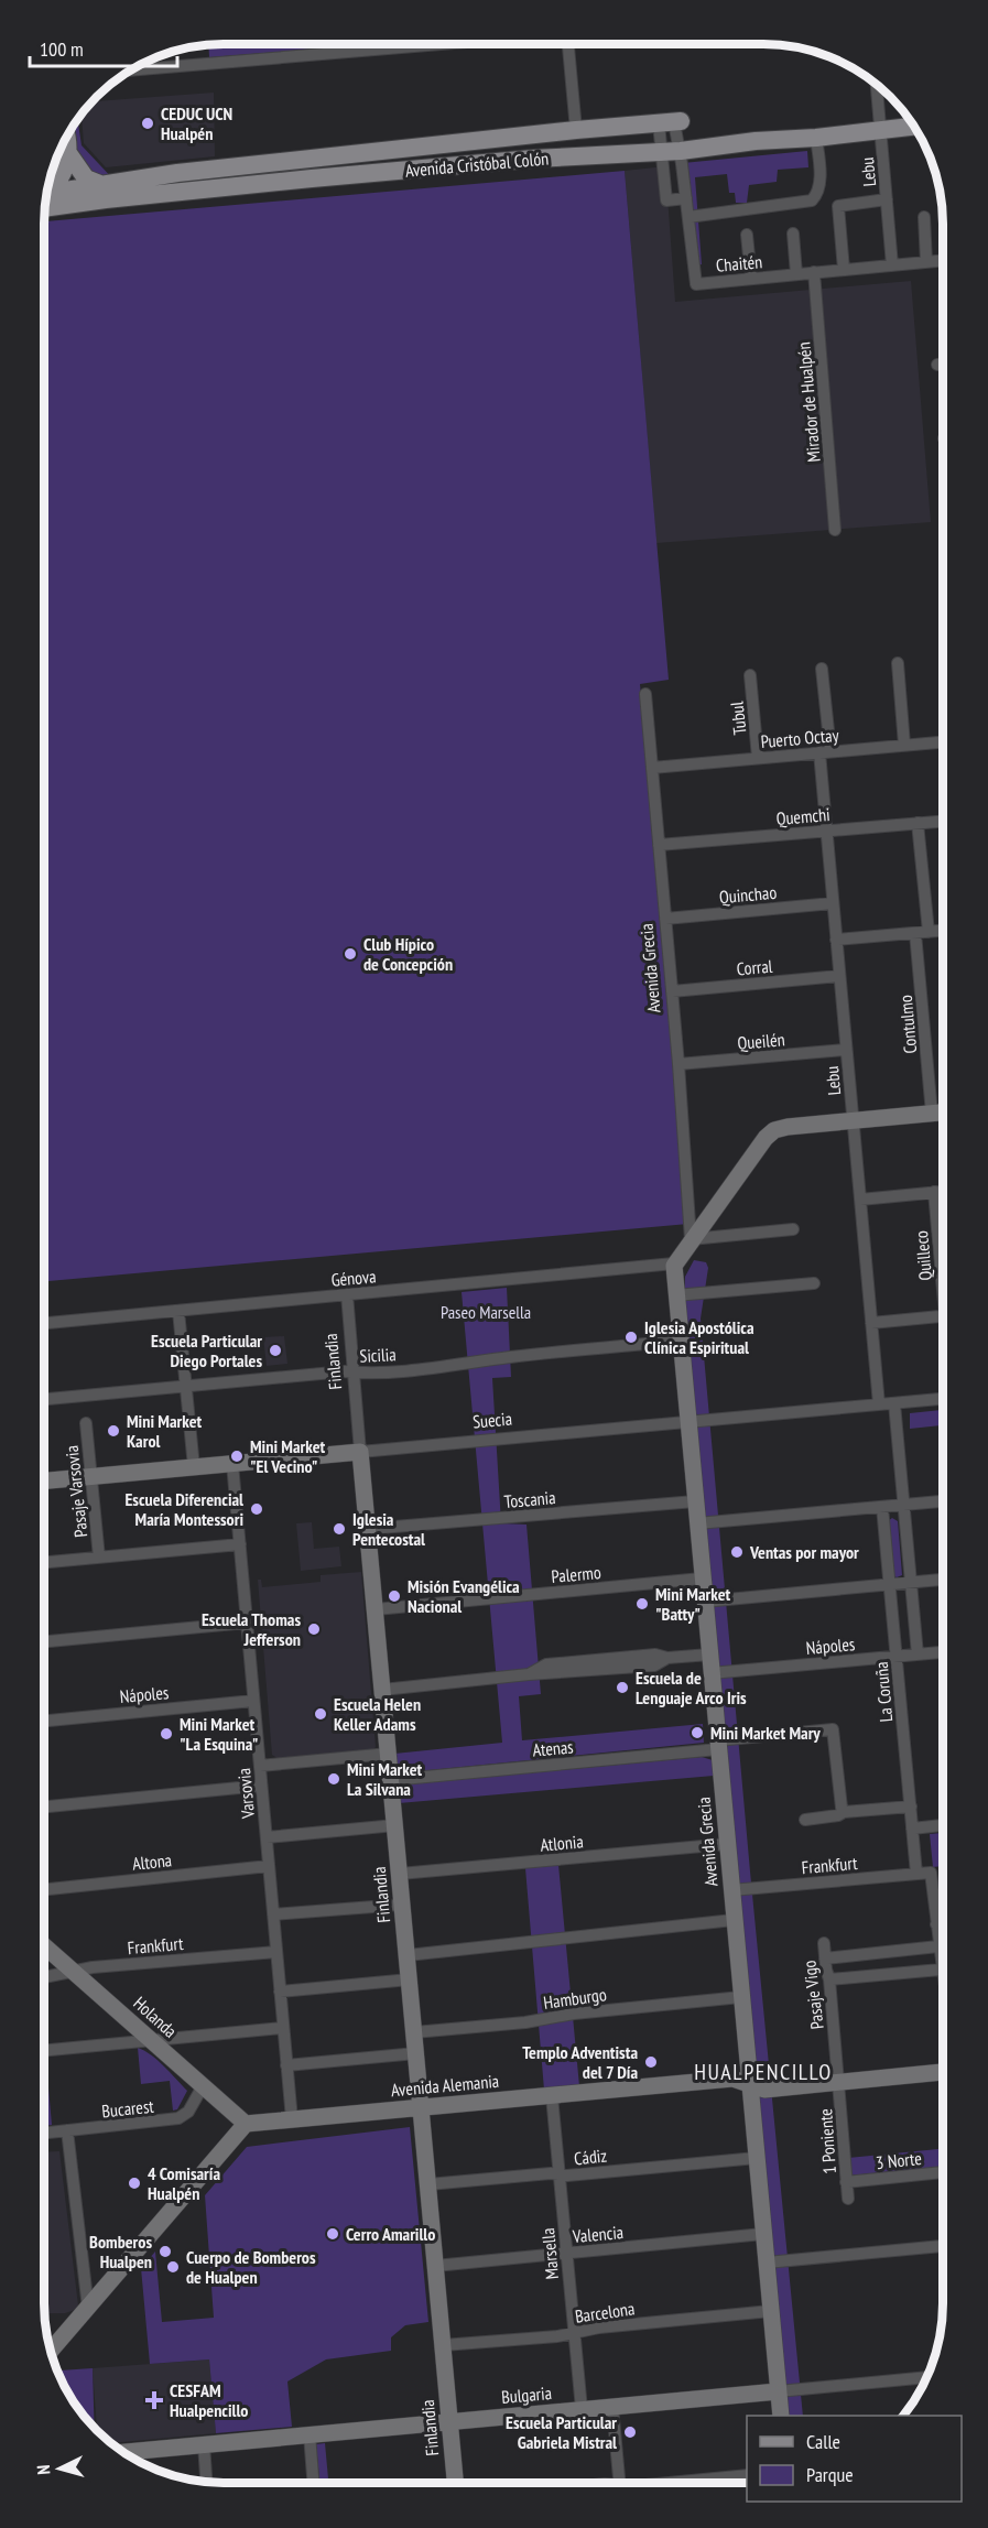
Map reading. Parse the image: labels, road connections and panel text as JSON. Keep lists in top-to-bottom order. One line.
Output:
{"streets":{"main road":["Avenida Cristóbal Colón"],"street":["Lebu","Chaitén","Mirador de Hualpén","Tubul","Puerto Octay","Quemchi","Quinchao","Corral","Avenida Grecia","Contulmo","Queilén","Quilleco","Génova","Sicilia","Finlandia","Suecia","Pasaje Varsovia","Toscania","Palermo","Nápoles","La Coruña","Atenas","Varsovia","Atlonia","Altona","Frankfurt","Pasaje Vigo","Hamburgo","Holanda","Avenida Alemania","Bucarest","1 Poniente","Cádiz","3 Norte","Valencia","Marsella","Barcelona","Bulgaria"]},"crossings":[["Avenida Cristóbal Colón","Lebu"],["Avenida Cristóbal Colón","Chaitén"],["Lebu","Chaitén"],["Lebu","Puerto Octay"],["Lebu","Quemchi"],["Lebu","Quinchao"],["Lebu","Corral"],["Lebu","Queilén"],["Lebu","Suecia"],["Chaitén","Mirador de Hualpén"],["Tubul","Puerto Octay"],["Puerto Octay","Avenida Grecia"],["Quemchi","Avenida Grecia"],["Quemchi","Contulmo"],["Quinchao","Avenida Grecia"],["Corral","Avenida Grecia"],["Avenida Grecia","Queilén"],["Avenida Grecia","Génova"],["Avenida Grecia","Sicilia"],["Avenida Grecia","Suecia"],["Avenida Grecia","Toscania"],["Avenida Grecia","Palermo"],["Avenida Grecia","Nápoles"],["Avenida Grecia","Atenas"],["Avenida Grecia","Atlonia"],["Avenida Grecia","Frankfurt"],["Avenida Grecia","Hamburgo"],["Avenida Grecia","Avenida Alemania"],["Avenida Grecia","Cádiz"],["Avenida Grecia","Valencia"],["Avenida Grecia","Barcelona"],["Avenida Grecia","Bulgaria"],["Génova","Finlandia"],["Sicilia","Finlandia"],["Finlandia","Suecia"],["Finlandia","Toscania"],["Finlandia","Palermo"],["Finlandia","Atenas"],["Finlandia","Atlonia"],["Finlandia","Hamburgo"],["Finlandia","Avenida Alemania"],["Finlandia","Cádiz"],["Finlandia","Valencia"],["Finlandia","Barcelona"],["Finlandia","Bulgaria"],["Suecia","Pasaje Varsovia"],["Suecia","La Coruña"],["Suecia","Varsovia"],["Nápoles","La Coruña"],["Nápoles","Varsovia"],["La Coruña","Frankfurt"],["Varsovia","Altona"],["Varsovia","Frankfurt"],["Varsovia","Avenida Alemania"],["Frankfurt","Holanda"],["Pasaje Vigo","Avenida Alemania"],["Pasaje Vigo","1 Poniente"],["Holanda","Avenida Alemania"],["Holanda","Bucarest"],["Avenida Alemania","1 Poniente"],["Avenida Alemania","Marsella"],["1 Poniente","3 Norte"],["Cádiz","Marsella"],["Valencia","Marsella"],["Marsella","Barcelona"],["Marsella","Bulgaria"]],"districts":["HUALPENCILLO"],"parks":["Paseo Marsella"],"places":{"other":["CEDUC UCN Hualpén","Club Hípico de Concepción","Iglesia Apostólica Clínica Espiritual","Escuela Particular Diego Portales","Mini Market Karol","Mini Market \"El Vecino\"","Escuela Diferencial María Montessori","Iglesia Pentecostal","Ventas por mayor","Misión Evangélica Nacional","Mini Market \"Batty\"","Escuela Thomas Jefferson","Escuela de Lenguaje Arco Iris","Escuela Helen Keller Adams","Mini Market Mary","Mini Market \"La Esquina\"","Mini Market La Silvana","Templo Adventista del 7 Día","4 Comisaría Hualpén","Cerro Amarillo","Bomberos Hualpen","Cuerpo de Bomberos de Hualpen","Escuela Particular Gabriela Mistral"],"health":["CESFAM Hualpencillo"]},"legend":["Calle","Parque"],"scale_bar":"100 m","north":"left"}
